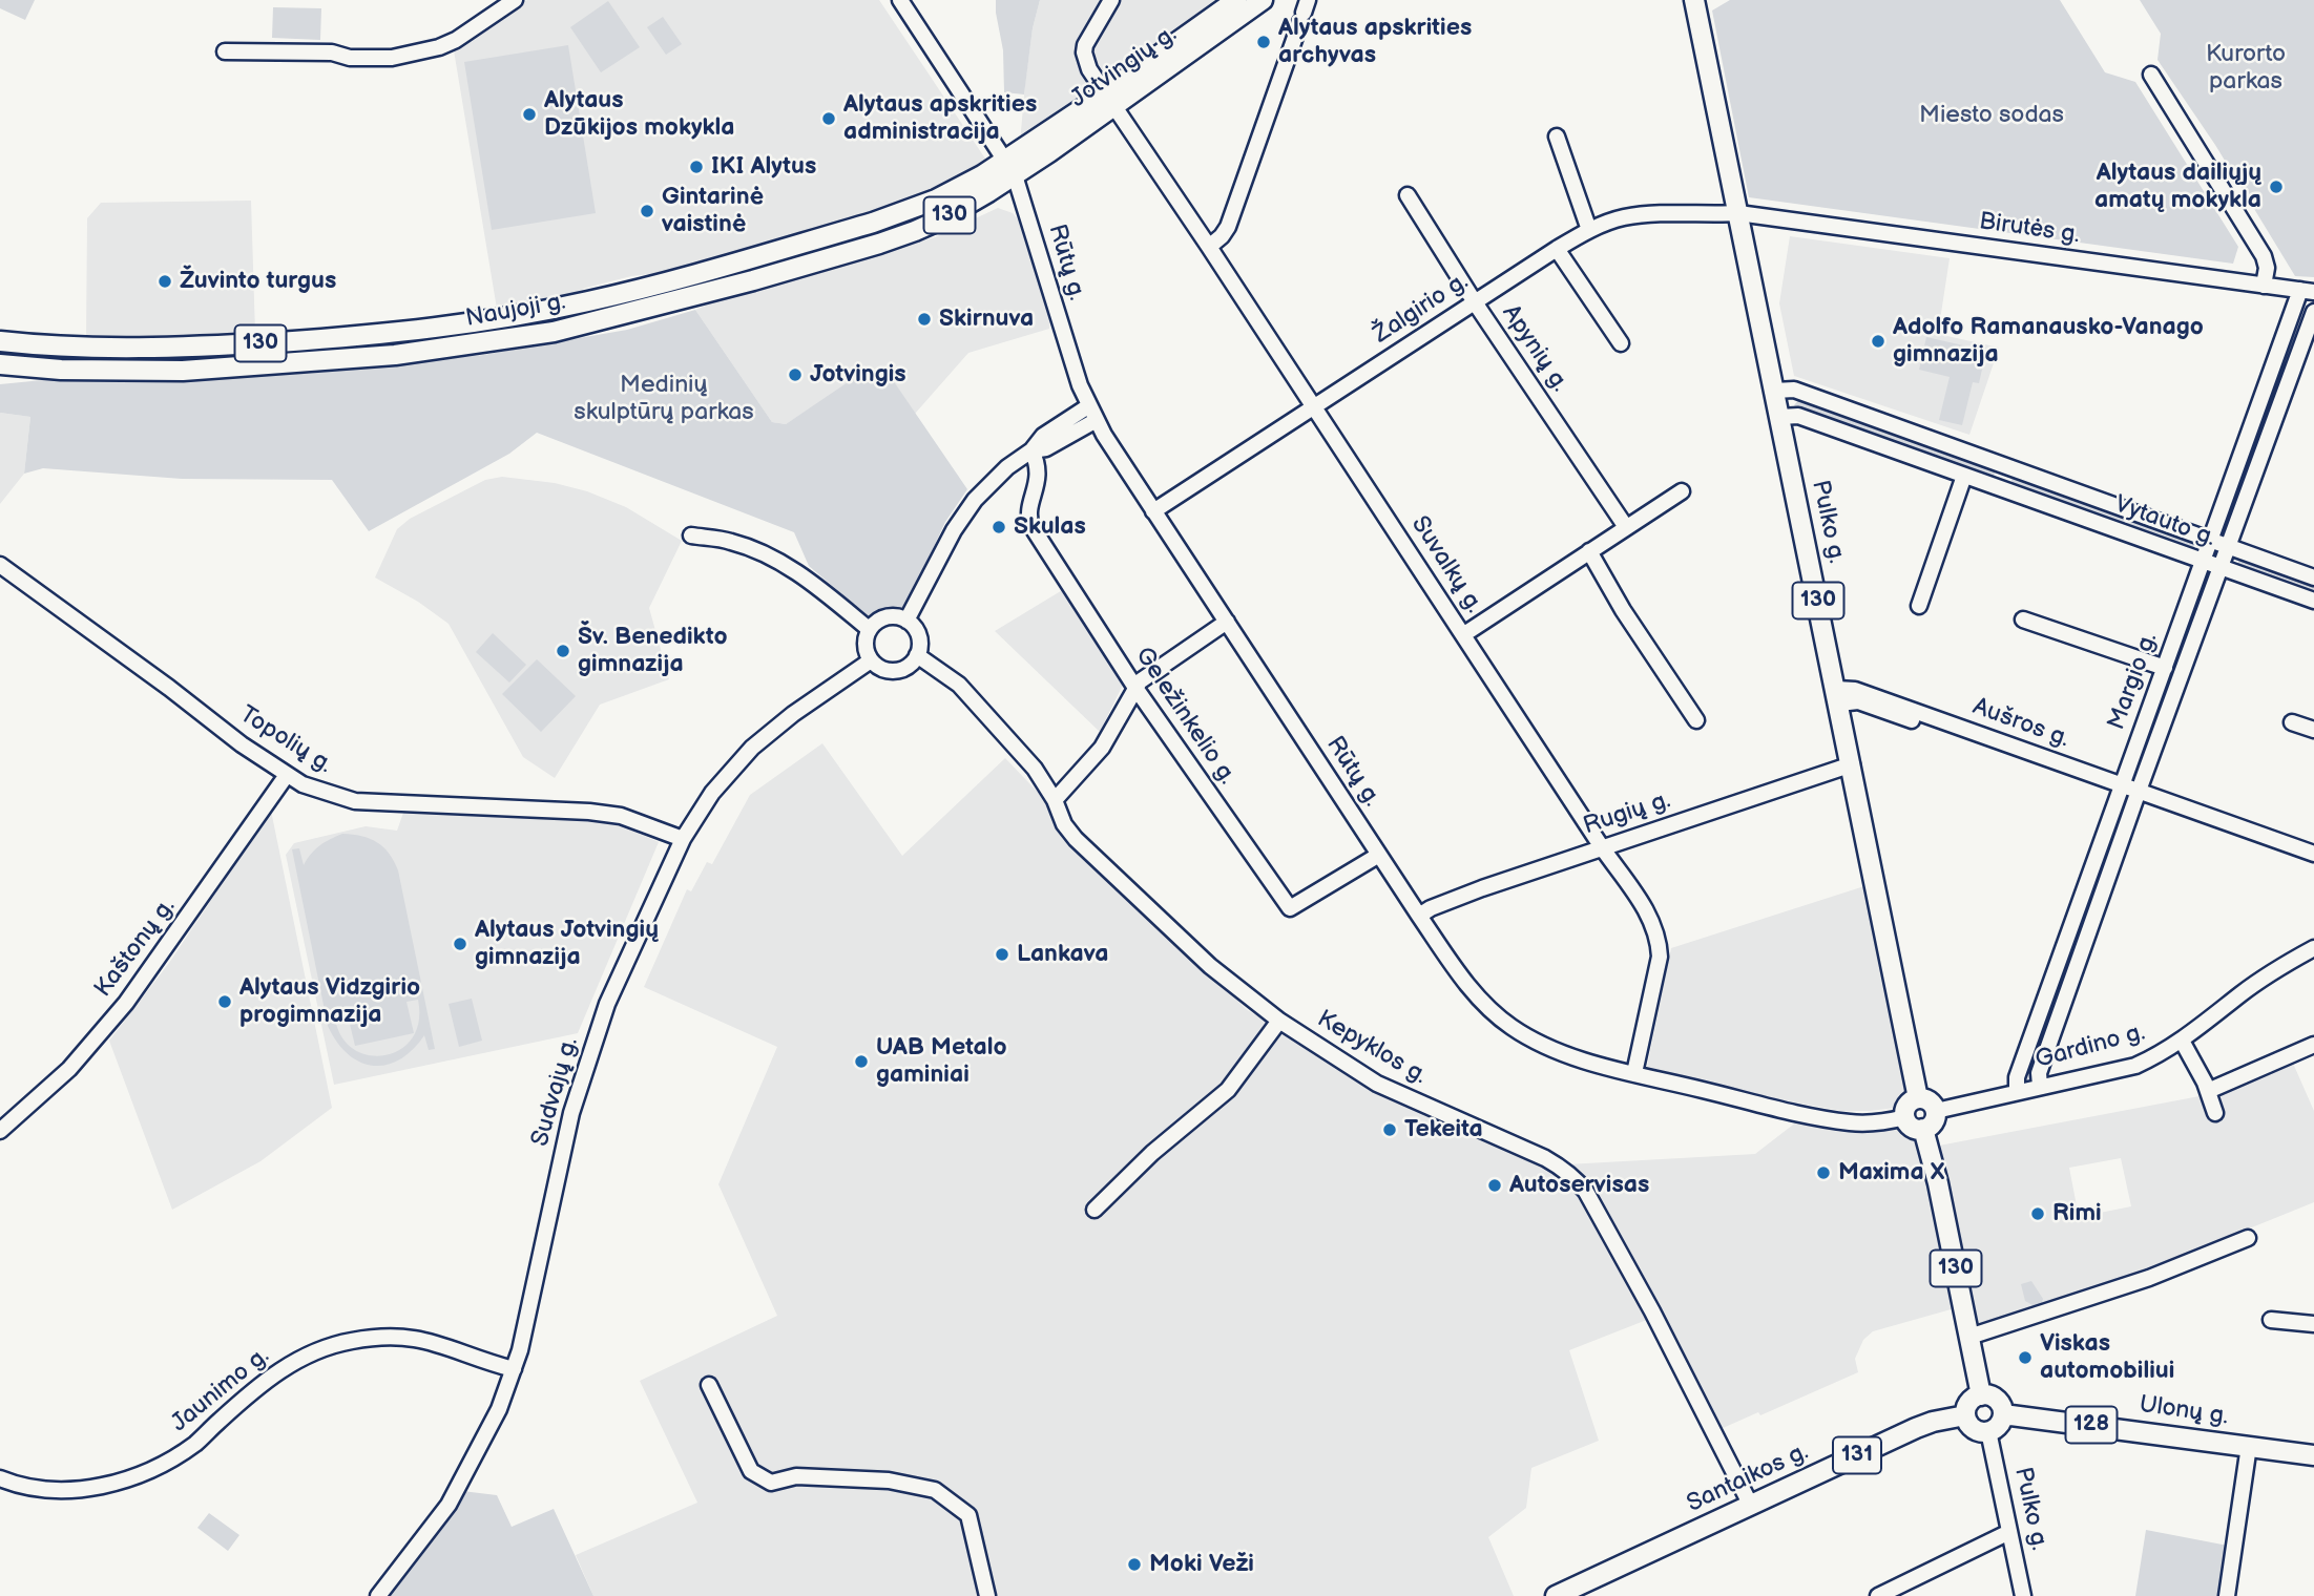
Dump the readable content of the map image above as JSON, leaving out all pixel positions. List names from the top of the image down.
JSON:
{
  "streets": {
    "main road": [
      "Jotvingių g.",
      "130",
      "Naujoji g.",
      "Pulko g.",
      "Ulonų g.",
      "128",
      "131",
      "Santaikos g."
    ],
    "street": [
      "Birutės g.",
      "Rūtų g.",
      "Žalgirio g.",
      "Apynių g.",
      "Vytauto g.",
      "Suvalkų g.",
      "Margio g.",
      "Geležinkelio g.",
      "Aušros g.",
      "Topolių g.",
      "Rugių g.",
      "Kaštonų g.",
      "Gardino g.",
      "Kepyklos g.",
      "Sudvajų g.",
      "Jaunimo g."
    ]
  },
  "crossings": [
    ["Jotvingių g.", "Rūtų g."],
    ["Jotvingių g.", "Naujoji g."],
    ["Jotvingių g.", "Suvalkų g."],
    ["130", "Rūtų g."],
    ["130", "Pulko g."],
    ["130", "Gardino g."],
    ["130", "Ulonų g."],
    ["130", "Santaikos g."],
    ["Birutės g.", "Žalgirio g."],
    ["Birutės g.", "Pulko g."],
    ["Birutės g.", "Margio g."],
    ["Rūtų g.", "Žalgirio g."],
    ["Rūtų g.", "Naujoji g."],
    ["Rūtų g.", "Pulko g."],
    ["Rūtų g.", "Suvalkų g."],
    ["Rūtų g.", "Geležinkelio g."],
    ["Rūtų g.", "Rugių g."],
    ["Rūtų g.", "Gardino g."],
    ["Žalgirio g.", "Apynių g."],
    ["Žalgirio g.", "Pulko g."],
    ["Žalgirio g.", "Suvalkų g."],
    ["Pulko g.", "Vytauto g."],
    ["Pulko g.", "Aušros g."],
    ["Pulko g.", "Rugių g."],
    ["Pulko g.", "Gardino g."],
    ["Pulko g.", "Ulonų g."],
    ["Pulko g.", "Santaikos g."],
    ["Vytauto g.", "Margio g."],
    ["Suvalkų g.", "Rugių g."],
    ["Margio g.", "Aušros g."],
    ["Margio g.", "Gardino g."],
    ["Topolių g.", "Kaštonų g."],
    ["Topolių g.", "Sudvajų g."],
    ["Kepyklos g.", "Sudvajų g."],
    ["Kepyklos g.", "Santaikos g."],
    ["Sudvajų g.", "Jaunimo g."],
    ["Ulonų g.", "Santaikos g."]
  ],
  "parks": ["Kurorto parkas", "Miesto sodas", "Medinių skulptūrų parkas"],
  "places": [
    "Alytaus apskrities archyvas",
    "Alytaus Dzūkijos mokykla",
    "Alytaus apskrities administracija",
    "IKI Alytus",
    "Alytaus dailiųjų amatų mokykla",
    "Gintarinė vaistinė",
    "Žuvinto turgus",
    "Skirnuva",
    "Adolfo Ramanausko-Vanago gimnazija",
    "Jotvingis",
    "Skulas",
    "Šv. Benedikto gimnazija",
    "Alytaus Jotvingių gimnazija",
    "Lankava",
    "Alytaus Vidzgirio progimnazija",
    "UAB Metalo gaminiai",
    "Tekeita",
    "Maxima X",
    "Autoservisas",
    "Rimi",
    "Viskas automobiliui",
    "Moki Veži"
  ]
}
